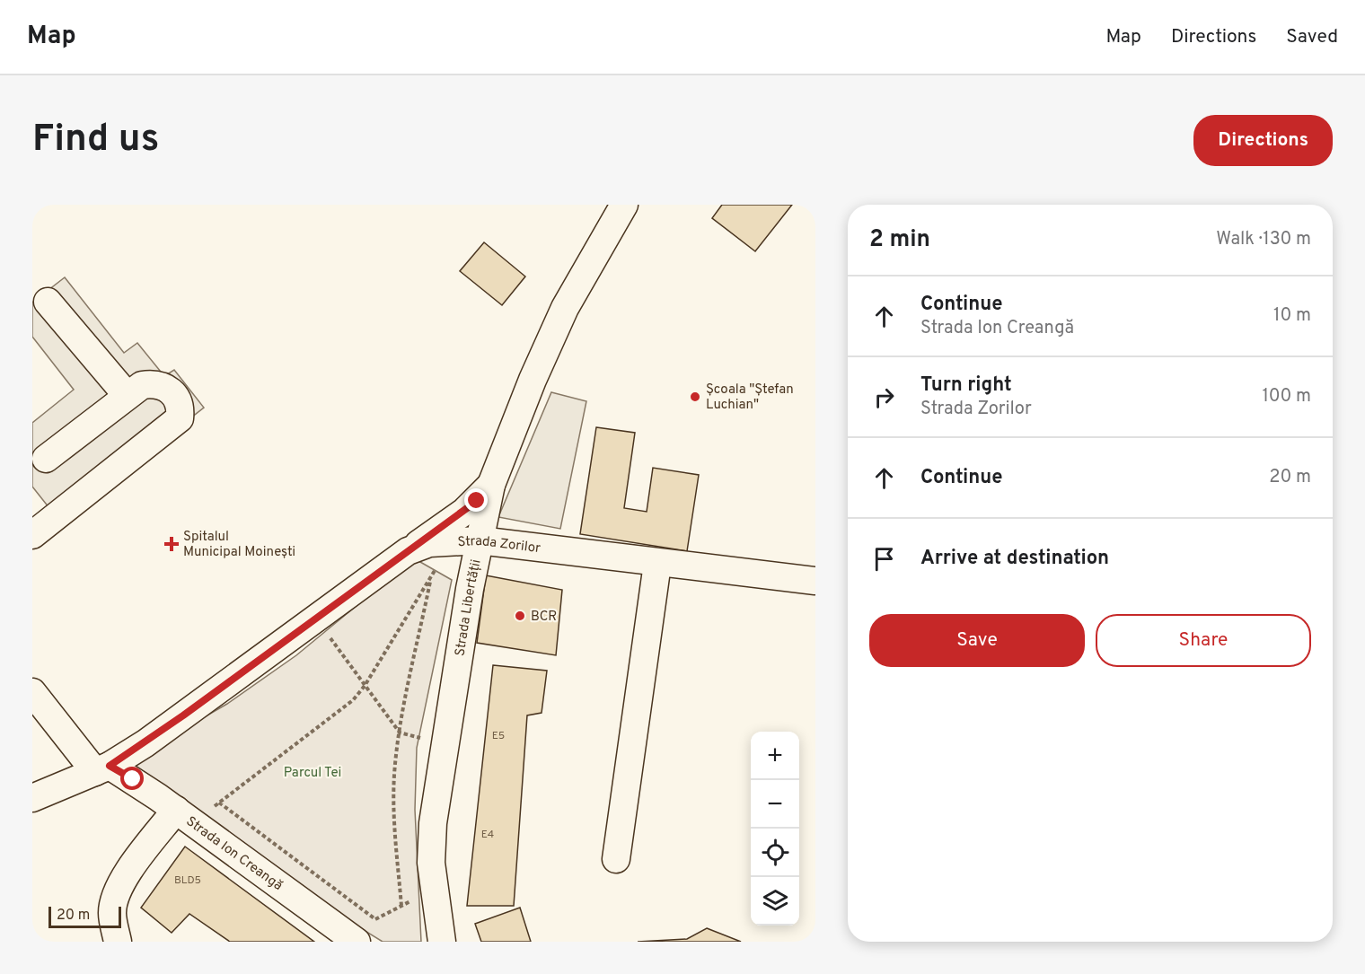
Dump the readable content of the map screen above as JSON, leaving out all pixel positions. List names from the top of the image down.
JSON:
{
  "streets": {
    "street": ["Strada Zorilor", "Strada Libertății", "Strada Ion Creangă"]
  },
  "crossings": [
    ["Strada Zorilor", "Strada Libertății"],
    ["Strada Zorilor", "Strada Ion Creangă"]
  ],
  "parks": ["Parcul Tei"],
  "places": {
    "other": ["Școala \"Ștefan Luchian\"", "BCR"],
    "health": ["Spitalul Municipal Moinești"]
  },
  "house_numbers": ["E5", "E4", "BLD5"],
  "scale_bar": "20 m",
  "page": {
    "header": "Map",
    "nav": ["Map", "Directions", "Saved"],
    "buttons": [
      "Directions",
      ["Save", "Share"]
    ],
    "title": "Find us",
    "heading": ["2 min", "Walk · 130 m"],
    "list": [
      ["Continue", "Strada Ion Creangă", "10 m"],
      ["Turn right", "Strada Zorilor", "100 m"],
      ["Continue", "20 m"],
      "Arrive at destination"
    ],
    "map_buttons": ["+", "−"],
    "scale": "20 m"
  }
}
